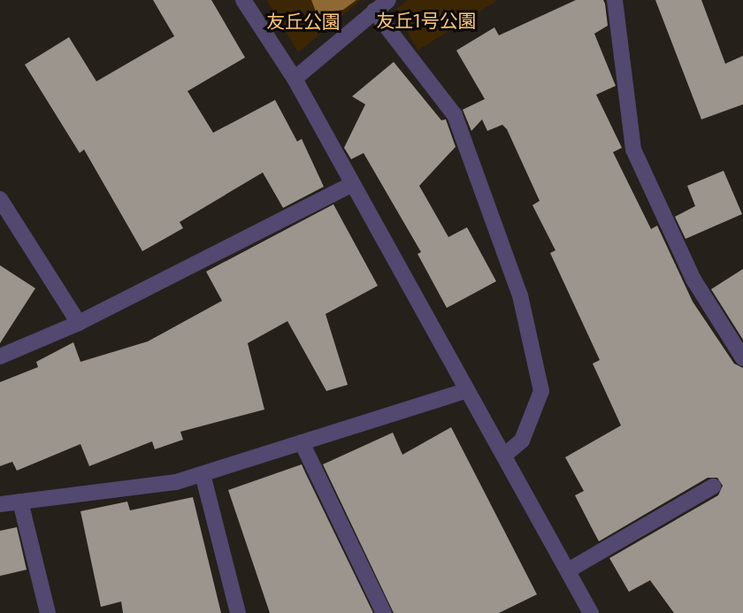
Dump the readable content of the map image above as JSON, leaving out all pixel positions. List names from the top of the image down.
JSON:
{
  "parks": ["友丘1号公園", "友丘公園"]
}
